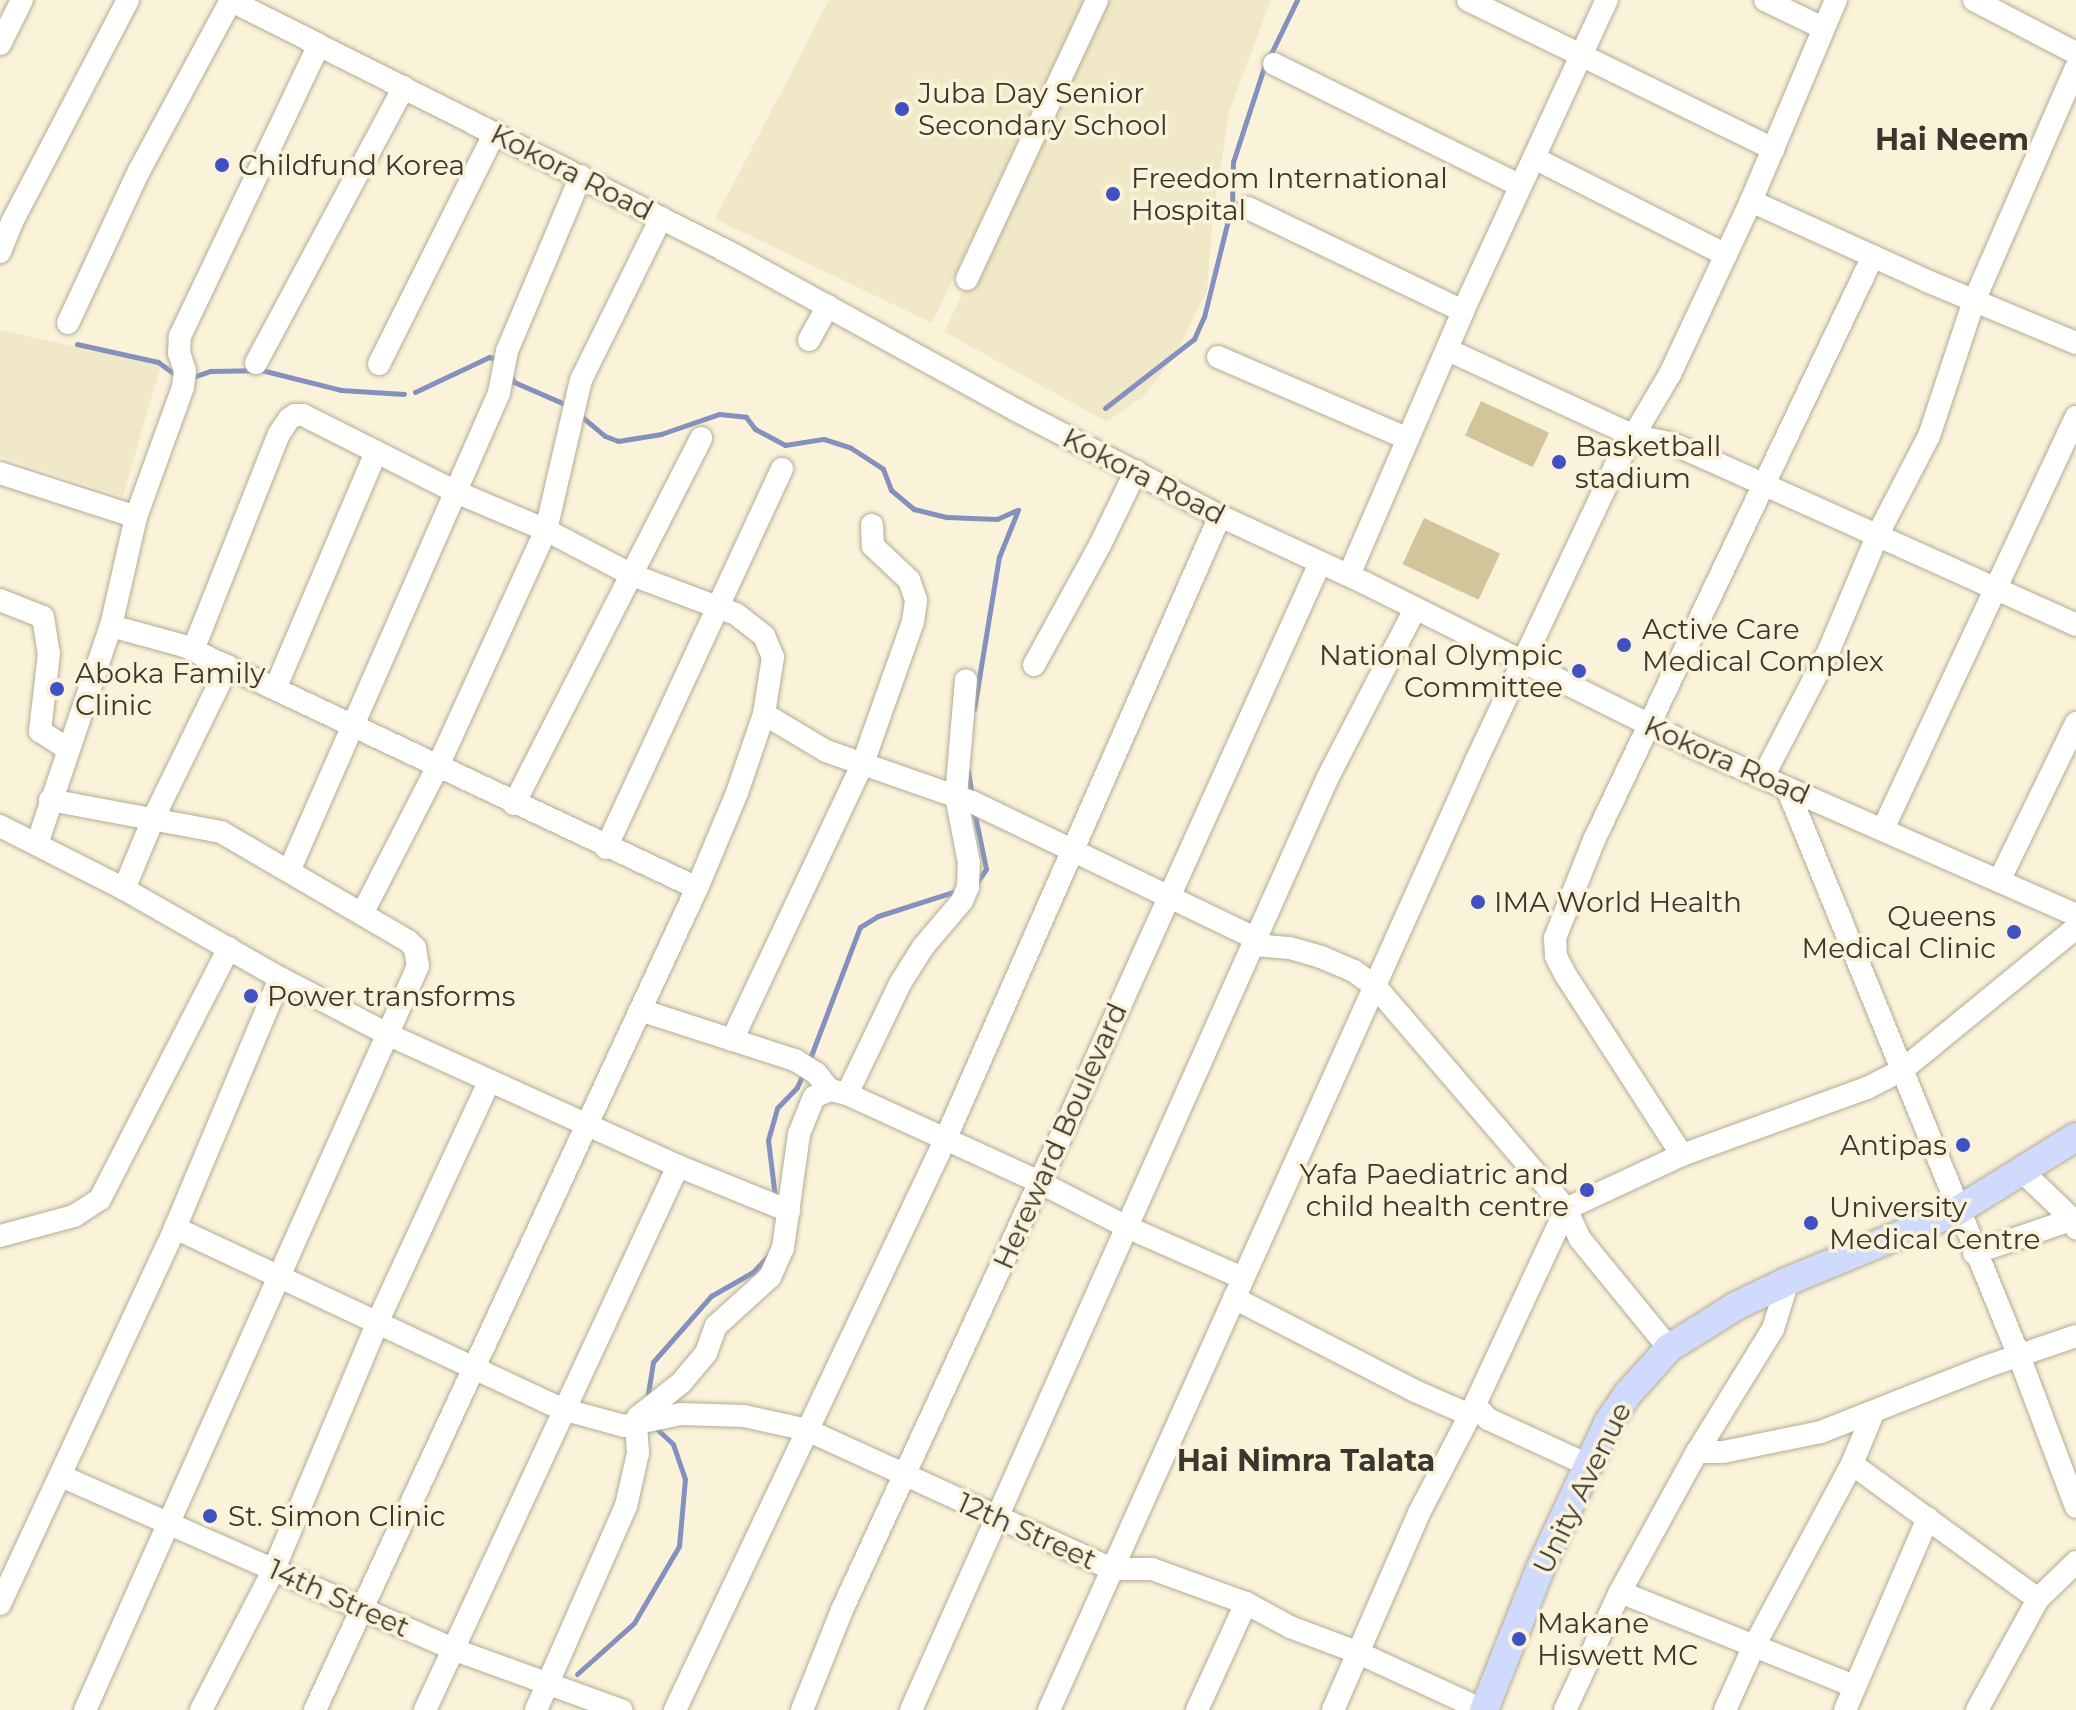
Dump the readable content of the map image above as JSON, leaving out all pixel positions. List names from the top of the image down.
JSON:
{
  "streets": {
    "main road": ["Unity Avenue"],
    "street": [
      "Kokora Road",
      "Hereward Boulevard",
      "12th Street",
      "14th Street"
    ]
  },
  "crossings": [
    ["Kokora Road", "Hereward Boulevard"],
    ["Hereward Boulevard", "12th Street"],
    ["Unity Avenue", "12th Street"]
  ],
  "districts": ["Hai Neem", "Hai Nimra Talata"],
  "places": [
    "Juba Day Senior Secondary School",
    "Childfund Korea",
    "Freedom International Hospital",
    "Basketball stadium",
    "Active Care Medical Complex",
    "National Olympic Committee",
    "Aboka Family Clinic",
    "IMA World Health",
    "Queens Medical Clinic",
    "Power transforms",
    "Antipas",
    "Yafa Paediatric and child health centre",
    "University Medical Centre",
    "St. Simon Clinic",
    "Makane Hiswett MC"
  ]
}
